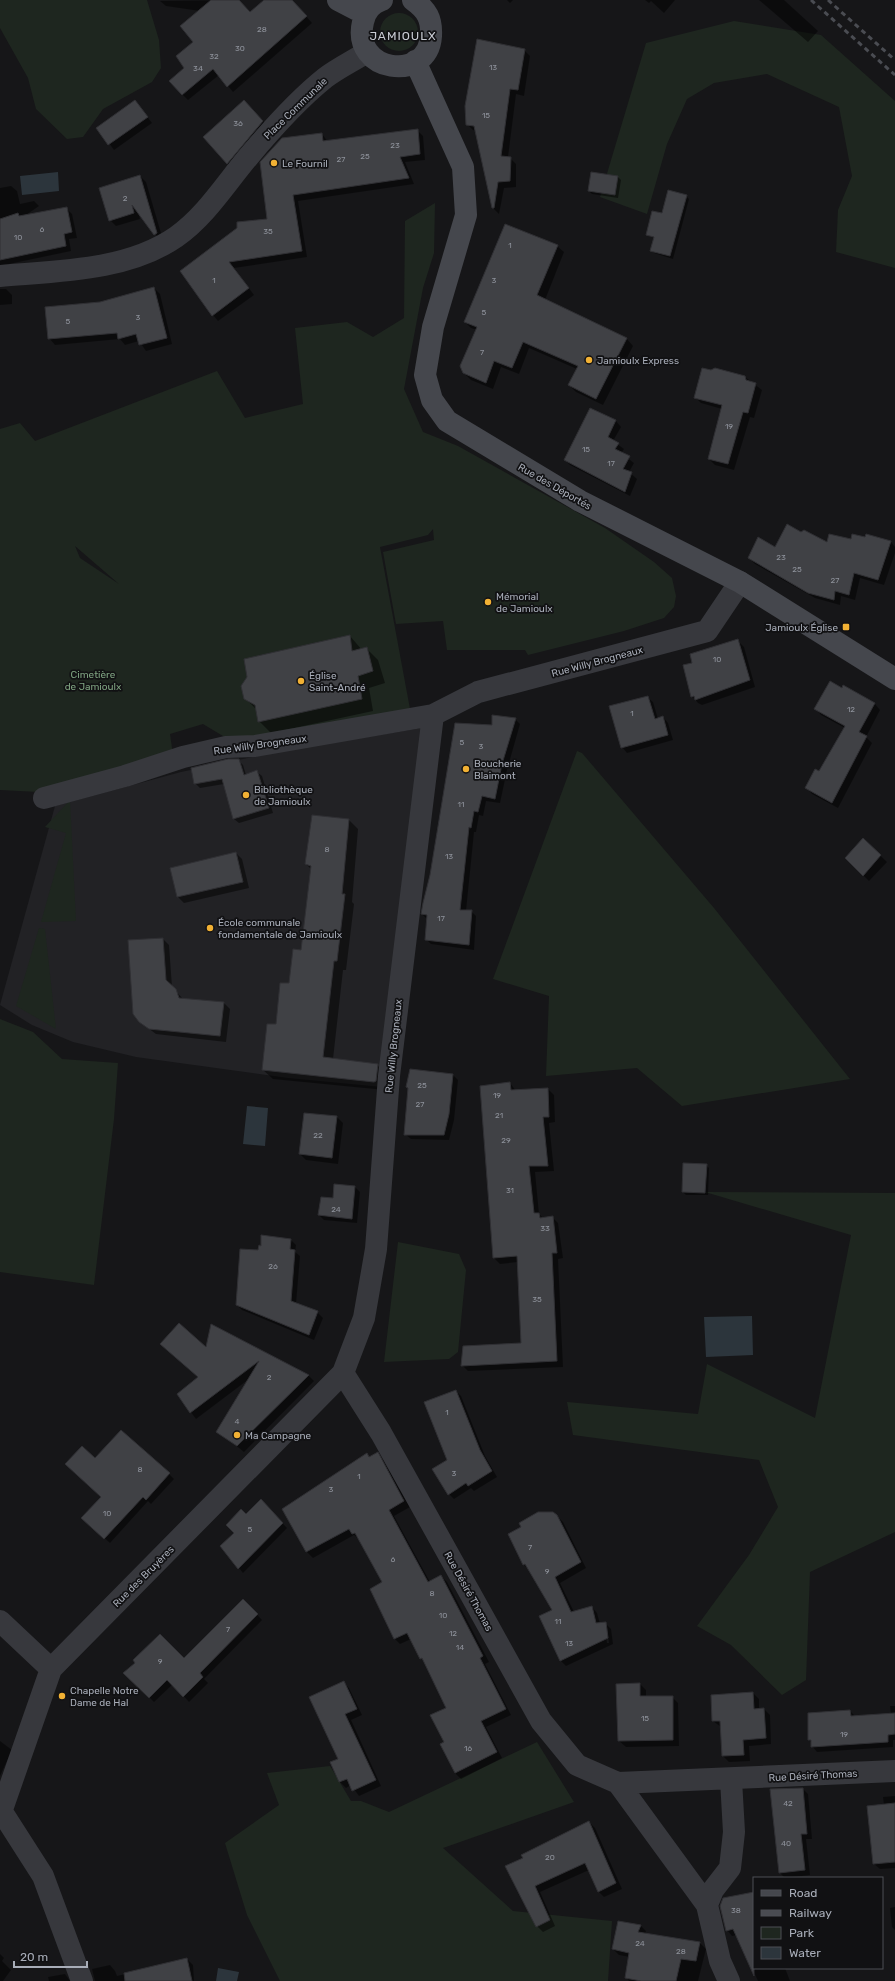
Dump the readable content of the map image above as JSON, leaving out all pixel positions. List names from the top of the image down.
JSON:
{
  "streets": {
    "street": [
      "Place Communale",
      "Rue des Déportés",
      "Rue Willy Brogneaux",
      "Rue des Bruyères",
      "Rue Désiré Thomas"
    ]
  },
  "crossings": [
    ["Rue des Déportés", "Rue Willy Brogneaux"],
    ["Rue Willy Brogneaux", "Rue des Bruyères"],
    ["Rue Willy Brogneaux", "Rue Désiré Thomas"],
    ["Rue des Bruyères", "Rue Désiré Thomas"]
  ],
  "districts": ["JAMIOULX"],
  "parks": ["Cimetière de Jamioulx"],
  "places": {
    "other": [
      "Le Fournil",
      "Jamioulx Express",
      "Mémorial de Jamioulx",
      "Église Saint-André",
      "Boucherie Blaimont",
      "Bibliothèque de Jamioulx",
      "École communale fondamentale de Jamioulx",
      "Ma Campagne",
      "Chapelle Notre Dame de Hal"
    ],
    "transit": ["Jamioulx Église"]
  },
  "house_numbers": [
    "28",
    "30",
    "32",
    "13",
    "34",
    "15",
    "36",
    "23",
    "25",
    "27",
    "2",
    "6",
    "35",
    "10",
    "1",
    "1",
    "3",
    "5",
    "3",
    "5",
    "7",
    "19",
    "15",
    "17",
    "23",
    "25",
    "27",
    "10",
    "12",
    "1",
    "5",
    "3",
    "11",
    "8",
    "13",
    "17",
    "25",
    "19",
    "27",
    "21",
    "22",
    "29",
    "31",
    "24",
    "33",
    "26",
    "35",
    "2",
    "1",
    "4",
    "8",
    "3",
    "1",
    "3",
    "10",
    "5",
    "7",
    "6",
    "9",
    "8",
    "10",
    "11",
    "7",
    "12",
    "13",
    "14",
    "9",
    "15",
    "19",
    "16",
    "42",
    "40",
    "20",
    "38",
    "24",
    "28"
  ],
  "legend": [
    "Road",
    "Railway",
    "Park",
    "Water"
  ],
  "scale_bar": "20 m"
}
